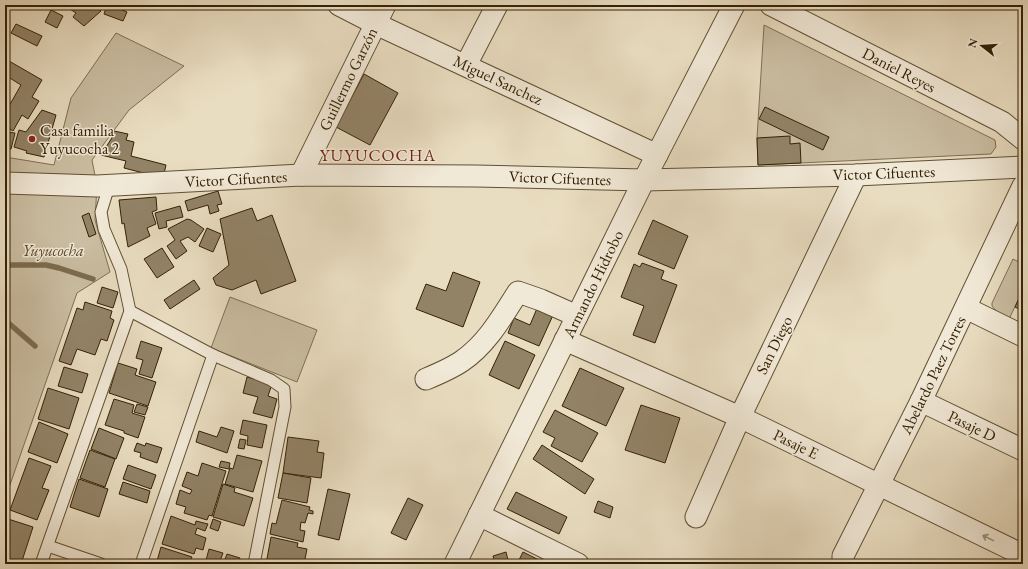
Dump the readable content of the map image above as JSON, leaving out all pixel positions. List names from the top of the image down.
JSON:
{
  "streets": {
    "street": [
      "Daniel Reyes",
      "Guillermo Garzón",
      "Miguel Sanchez",
      "Victor Cifuentes",
      "Armando Hidrobo",
      "San Diego",
      "Abelardo Paez Torres",
      "Pasaje D",
      "Pasaje E"
    ]
  },
  "crossings": [
    ["Guillermo Garzón", "Miguel Sanchez"],
    ["Guillermo Garzón", "Victor Cifuentes"],
    ["Miguel Sanchez", "Armando Hidrobo"],
    ["Victor Cifuentes", "Armando Hidrobo"],
    ["Victor Cifuentes", "San Diego"],
    ["Armando Hidrobo", "Pasaje E"],
    ["San Diego", "Pasaje E"],
    ["Abelardo Paez Torres", "Pasaje D"],
    ["Abelardo Paez Torres", "Pasaje E"]
  ],
  "districts": ["YUYUCOCHA"],
  "parks": ["Yuyucocha"],
  "places": ["Casa familia Yuyucocha 2"],
  "north": "left"
}
